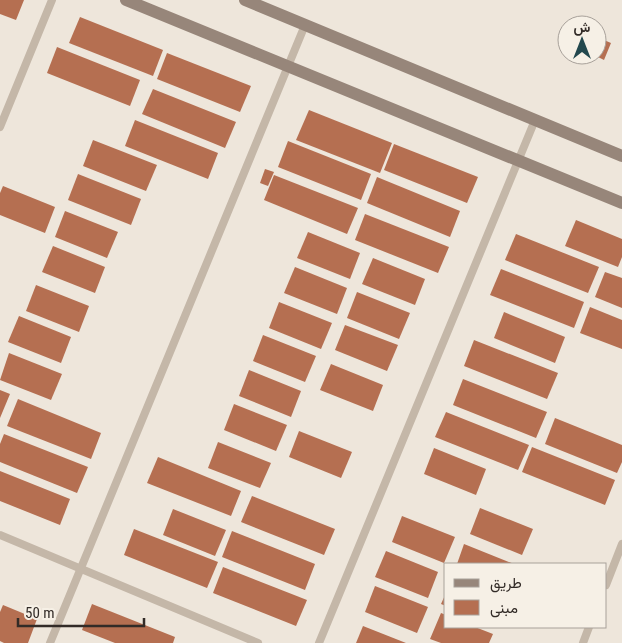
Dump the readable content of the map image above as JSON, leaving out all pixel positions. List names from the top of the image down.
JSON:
{
  "legend": ["طريق", "مبنى"],
  "scale_bar": "50 m",
  "north": "top"
}
